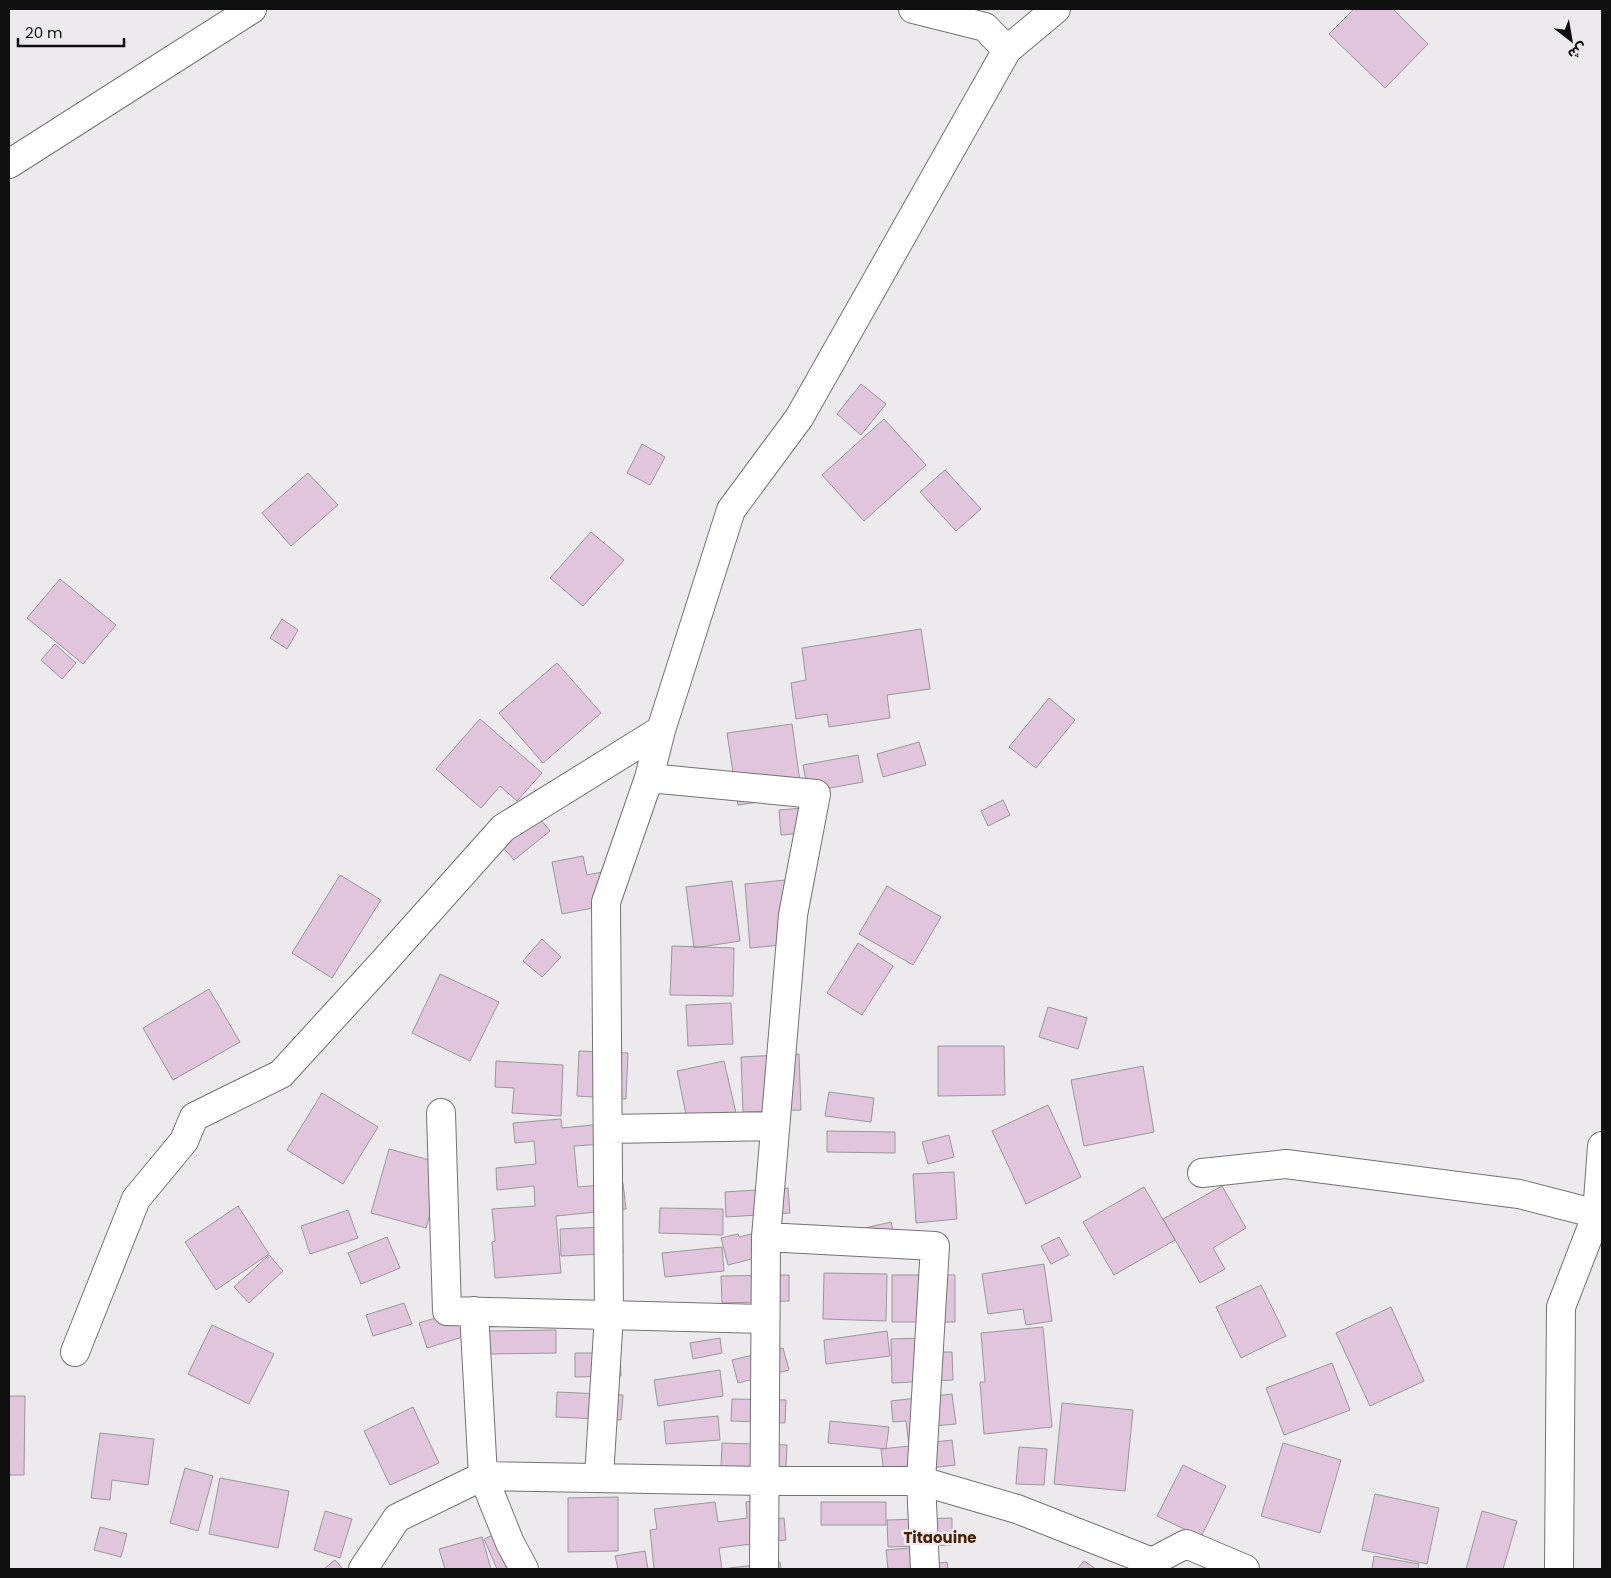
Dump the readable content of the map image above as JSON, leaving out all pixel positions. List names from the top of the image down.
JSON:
{
  "districts": ["Titaouine"],
  "scale_bar": "20 m",
  "north": "bottom right"
}
